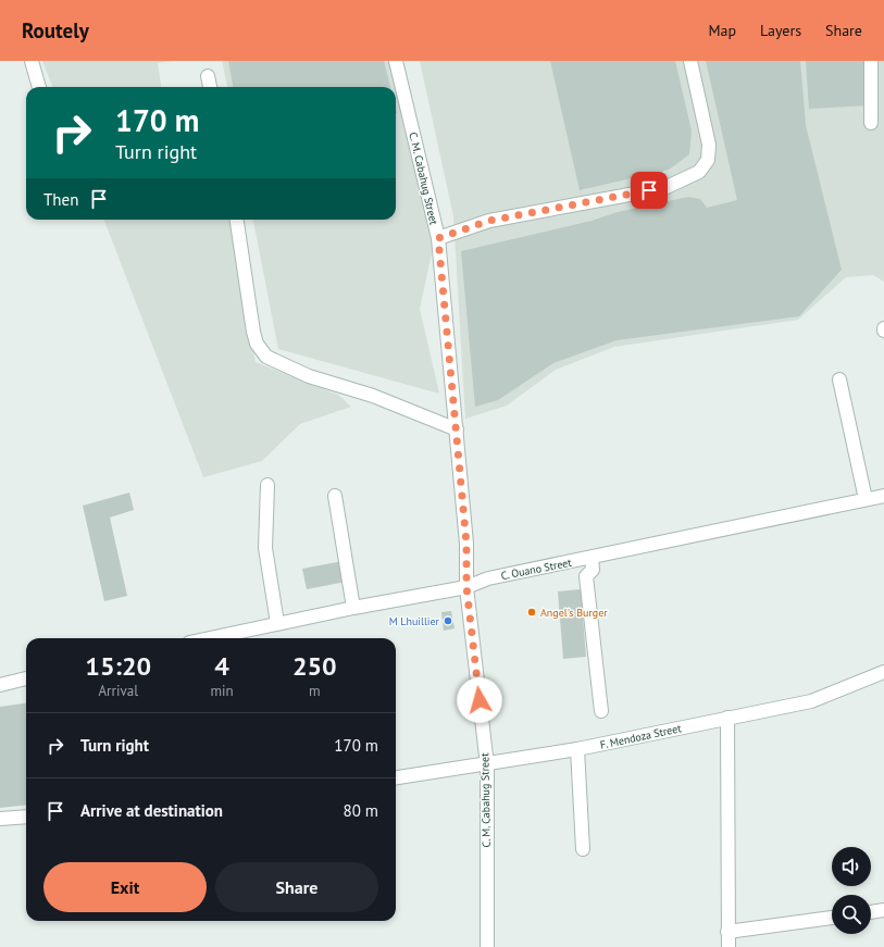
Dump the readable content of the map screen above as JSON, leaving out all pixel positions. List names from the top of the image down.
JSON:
{
  "streets": {
    "street": ["C. M. Cabahug Street", "C. Ouano Street", "F. Mendoza Street"]
  },
  "crossings": [
    ["C. M. Cabahug Street", "C. Ouano Street"],
    ["C. M. Cabahug Street", "F. Mendoza Street"]
  ],
  "places": ["Angel's Burger", "M Lhuillier"],
  "page": {
    "header": "Routely",
    "nav": ["Map", "Layers", "Share"],
    "turn": ["170 m", "Turn right"],
    "then": "Then",
    "eta": [
      "15:20",
      "Arrival",
      "4",
      "min",
      "250",
      "m"
    ],
    "list": [
      {
        "name": "Turn right",
        "value": "170 m"
      },
      {
        "name": "Arrive at destination",
        "value": "80 m"
      }
    ],
    "buttons": ["Exit", "Share"]
  }
}
